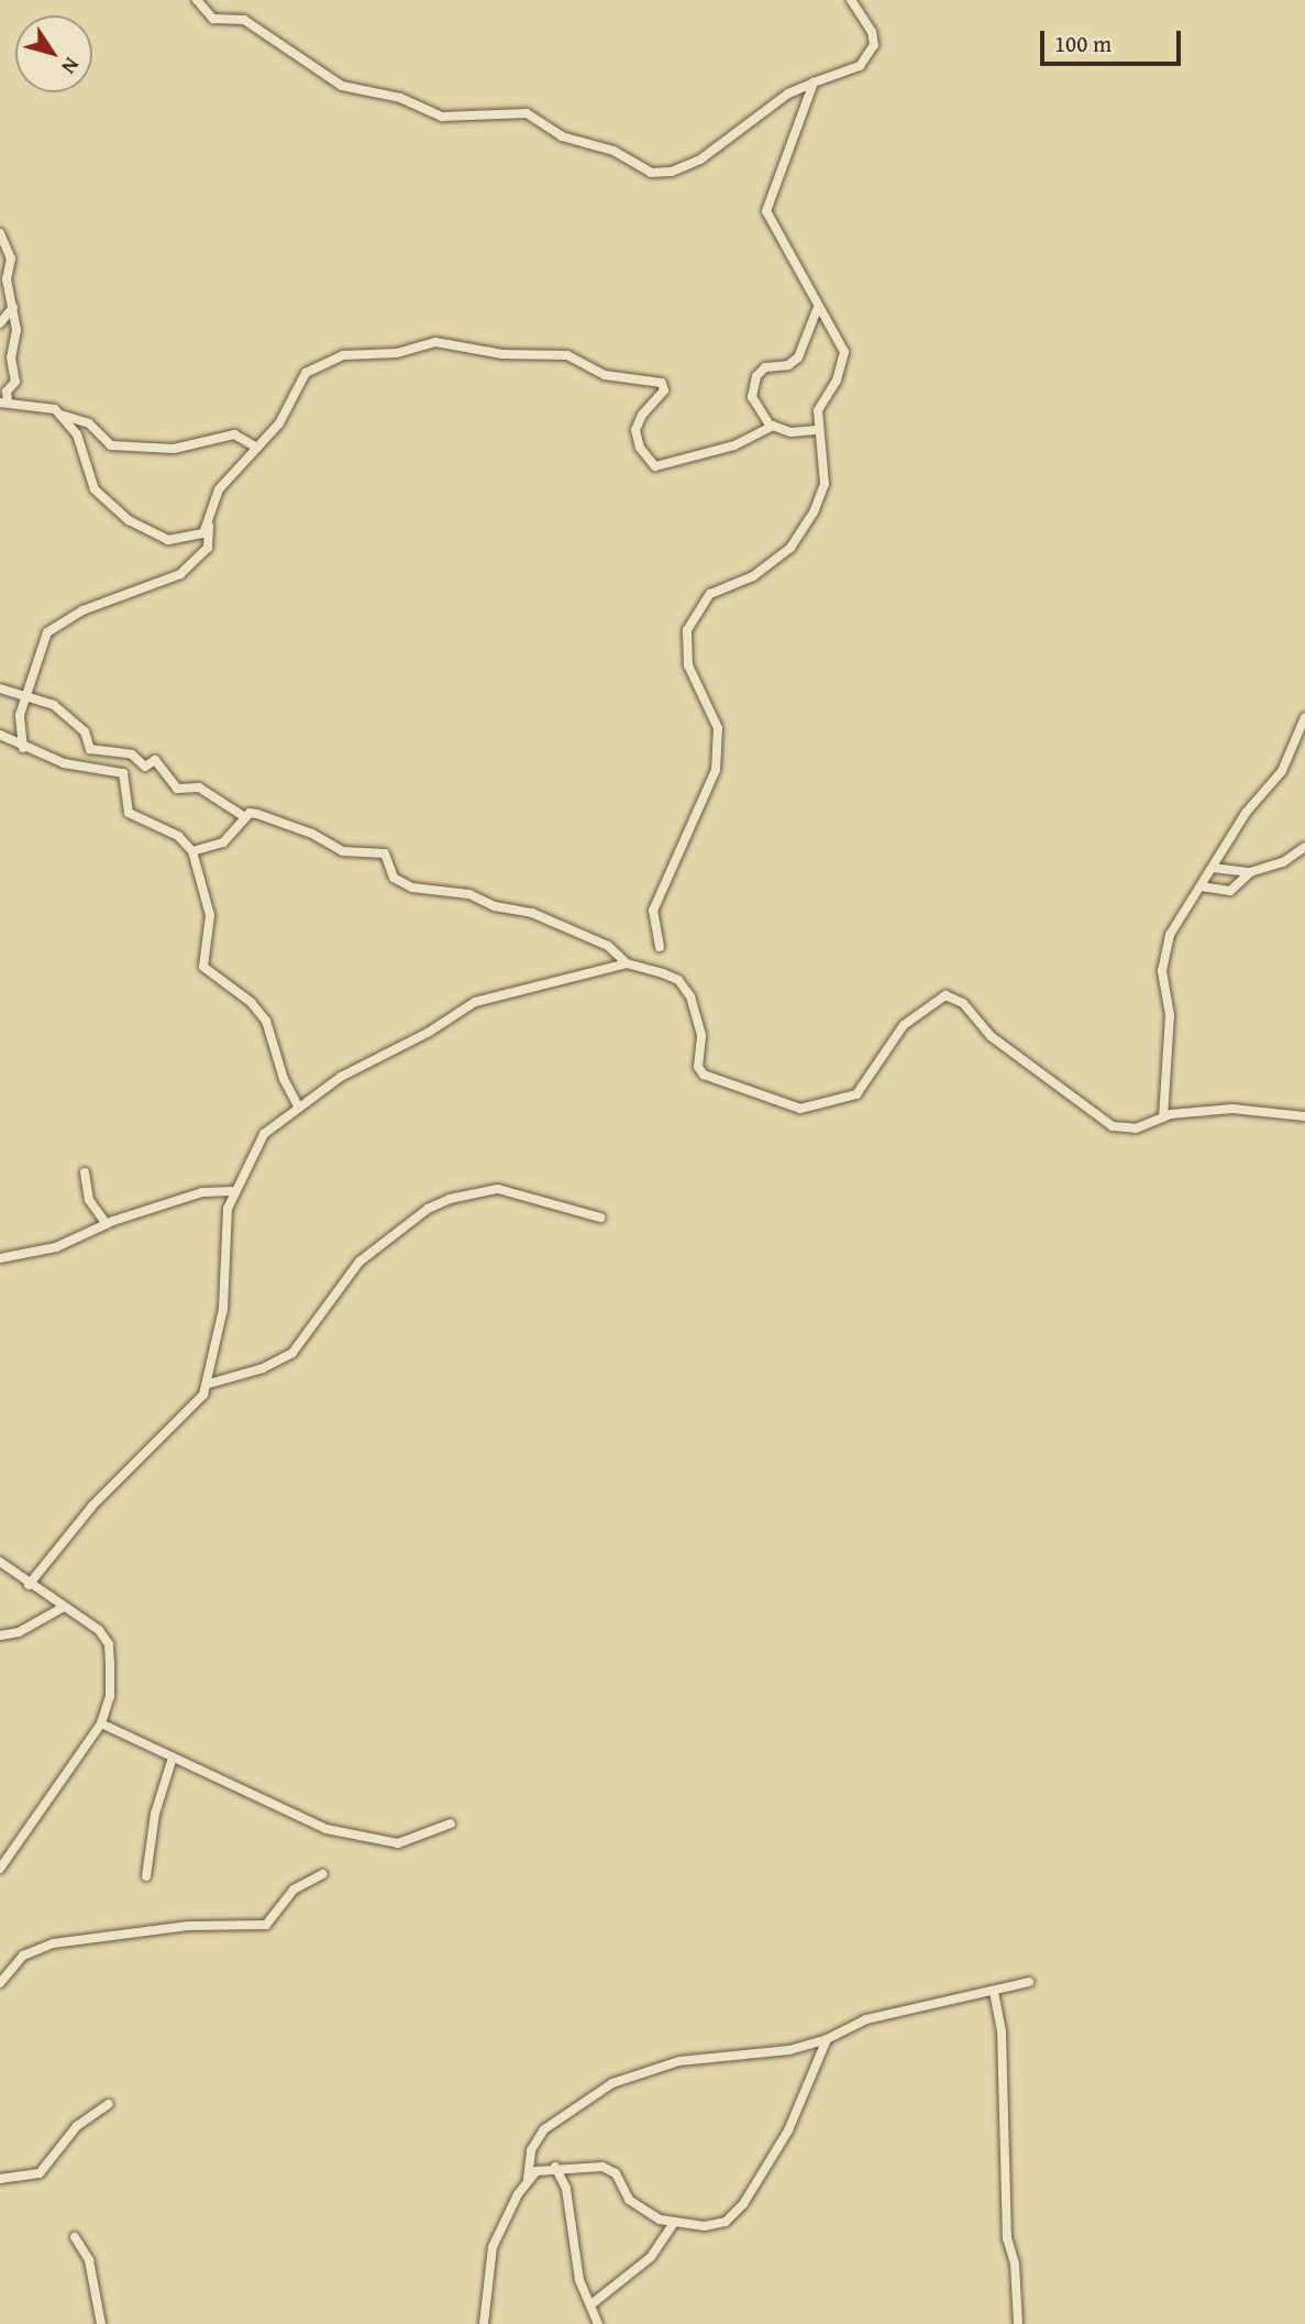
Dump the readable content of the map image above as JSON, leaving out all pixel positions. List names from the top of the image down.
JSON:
{
  "scale_bar": "100 m",
  "north": "bottom right"
}
